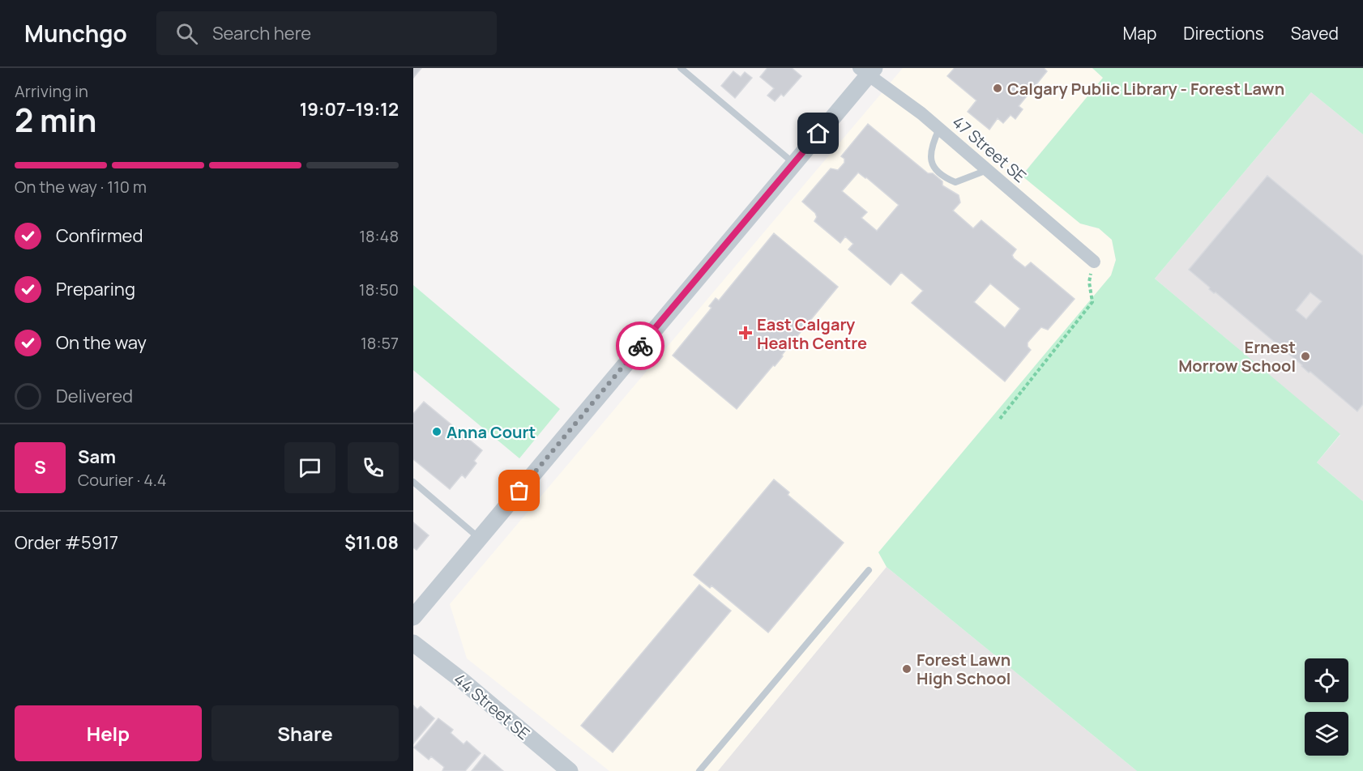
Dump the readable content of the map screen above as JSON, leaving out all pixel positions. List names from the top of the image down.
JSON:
{
  "streets": {
    "street": ["47 Street SE", "44 Street SE"]
  },
  "places": {
    "other": [
      "Calgary Public Library - Forest Lawn",
      "Ernest Morrow School",
      "Anna Court",
      "Forest Lawn High School"
    ],
    "health": ["East Calgary Health Centre"]
  },
  "page": {
    "header": "Munchgo",
    "search": "Search here",
    "nav": ["Map", "Directions", "Saved"],
    "heading": ["2 min", "Arriving in", "19:07–19:12"],
    "panel": [
      "Sam",
      "Courier · 4.4",
      "Order #5917",
      "$11.08"
    ],
    "bar": "On the way · 110 m",
    "list": [
      ["Confirmed", "18:48"],
      ["Preparing", "18:50"],
      ["On the way", "18:57"],
      "Delivered"
    ],
    "round": "S",
    "buttons": ["Help", "Share"]
  }
}
